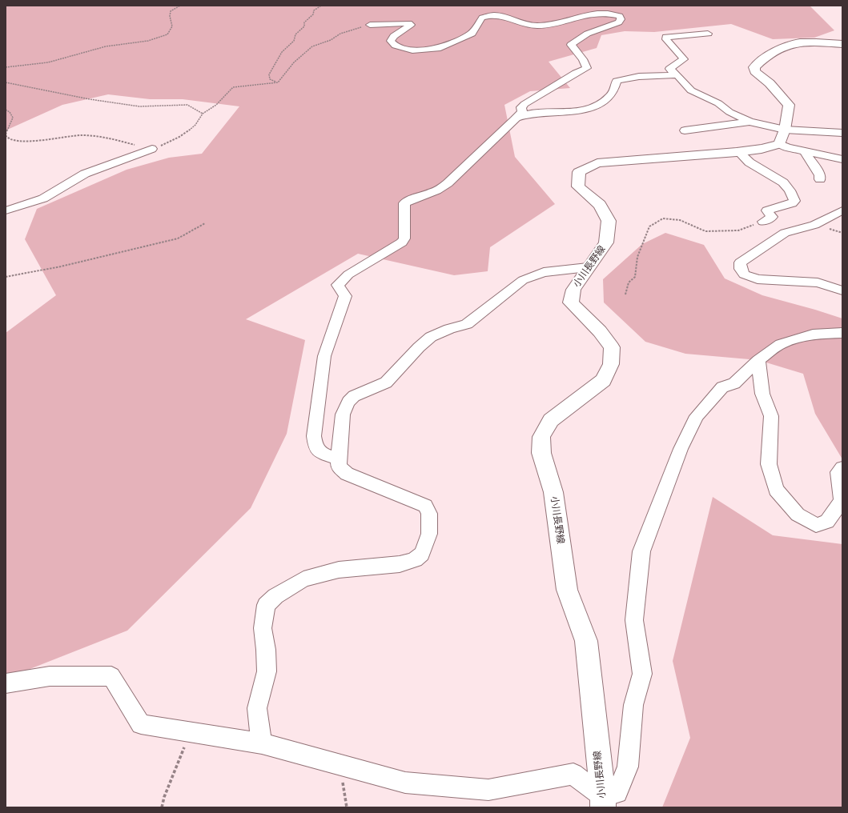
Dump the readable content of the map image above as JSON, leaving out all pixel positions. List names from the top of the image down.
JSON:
{
  "streets": {
    "main road": ["小川長野線"]
  }
}
